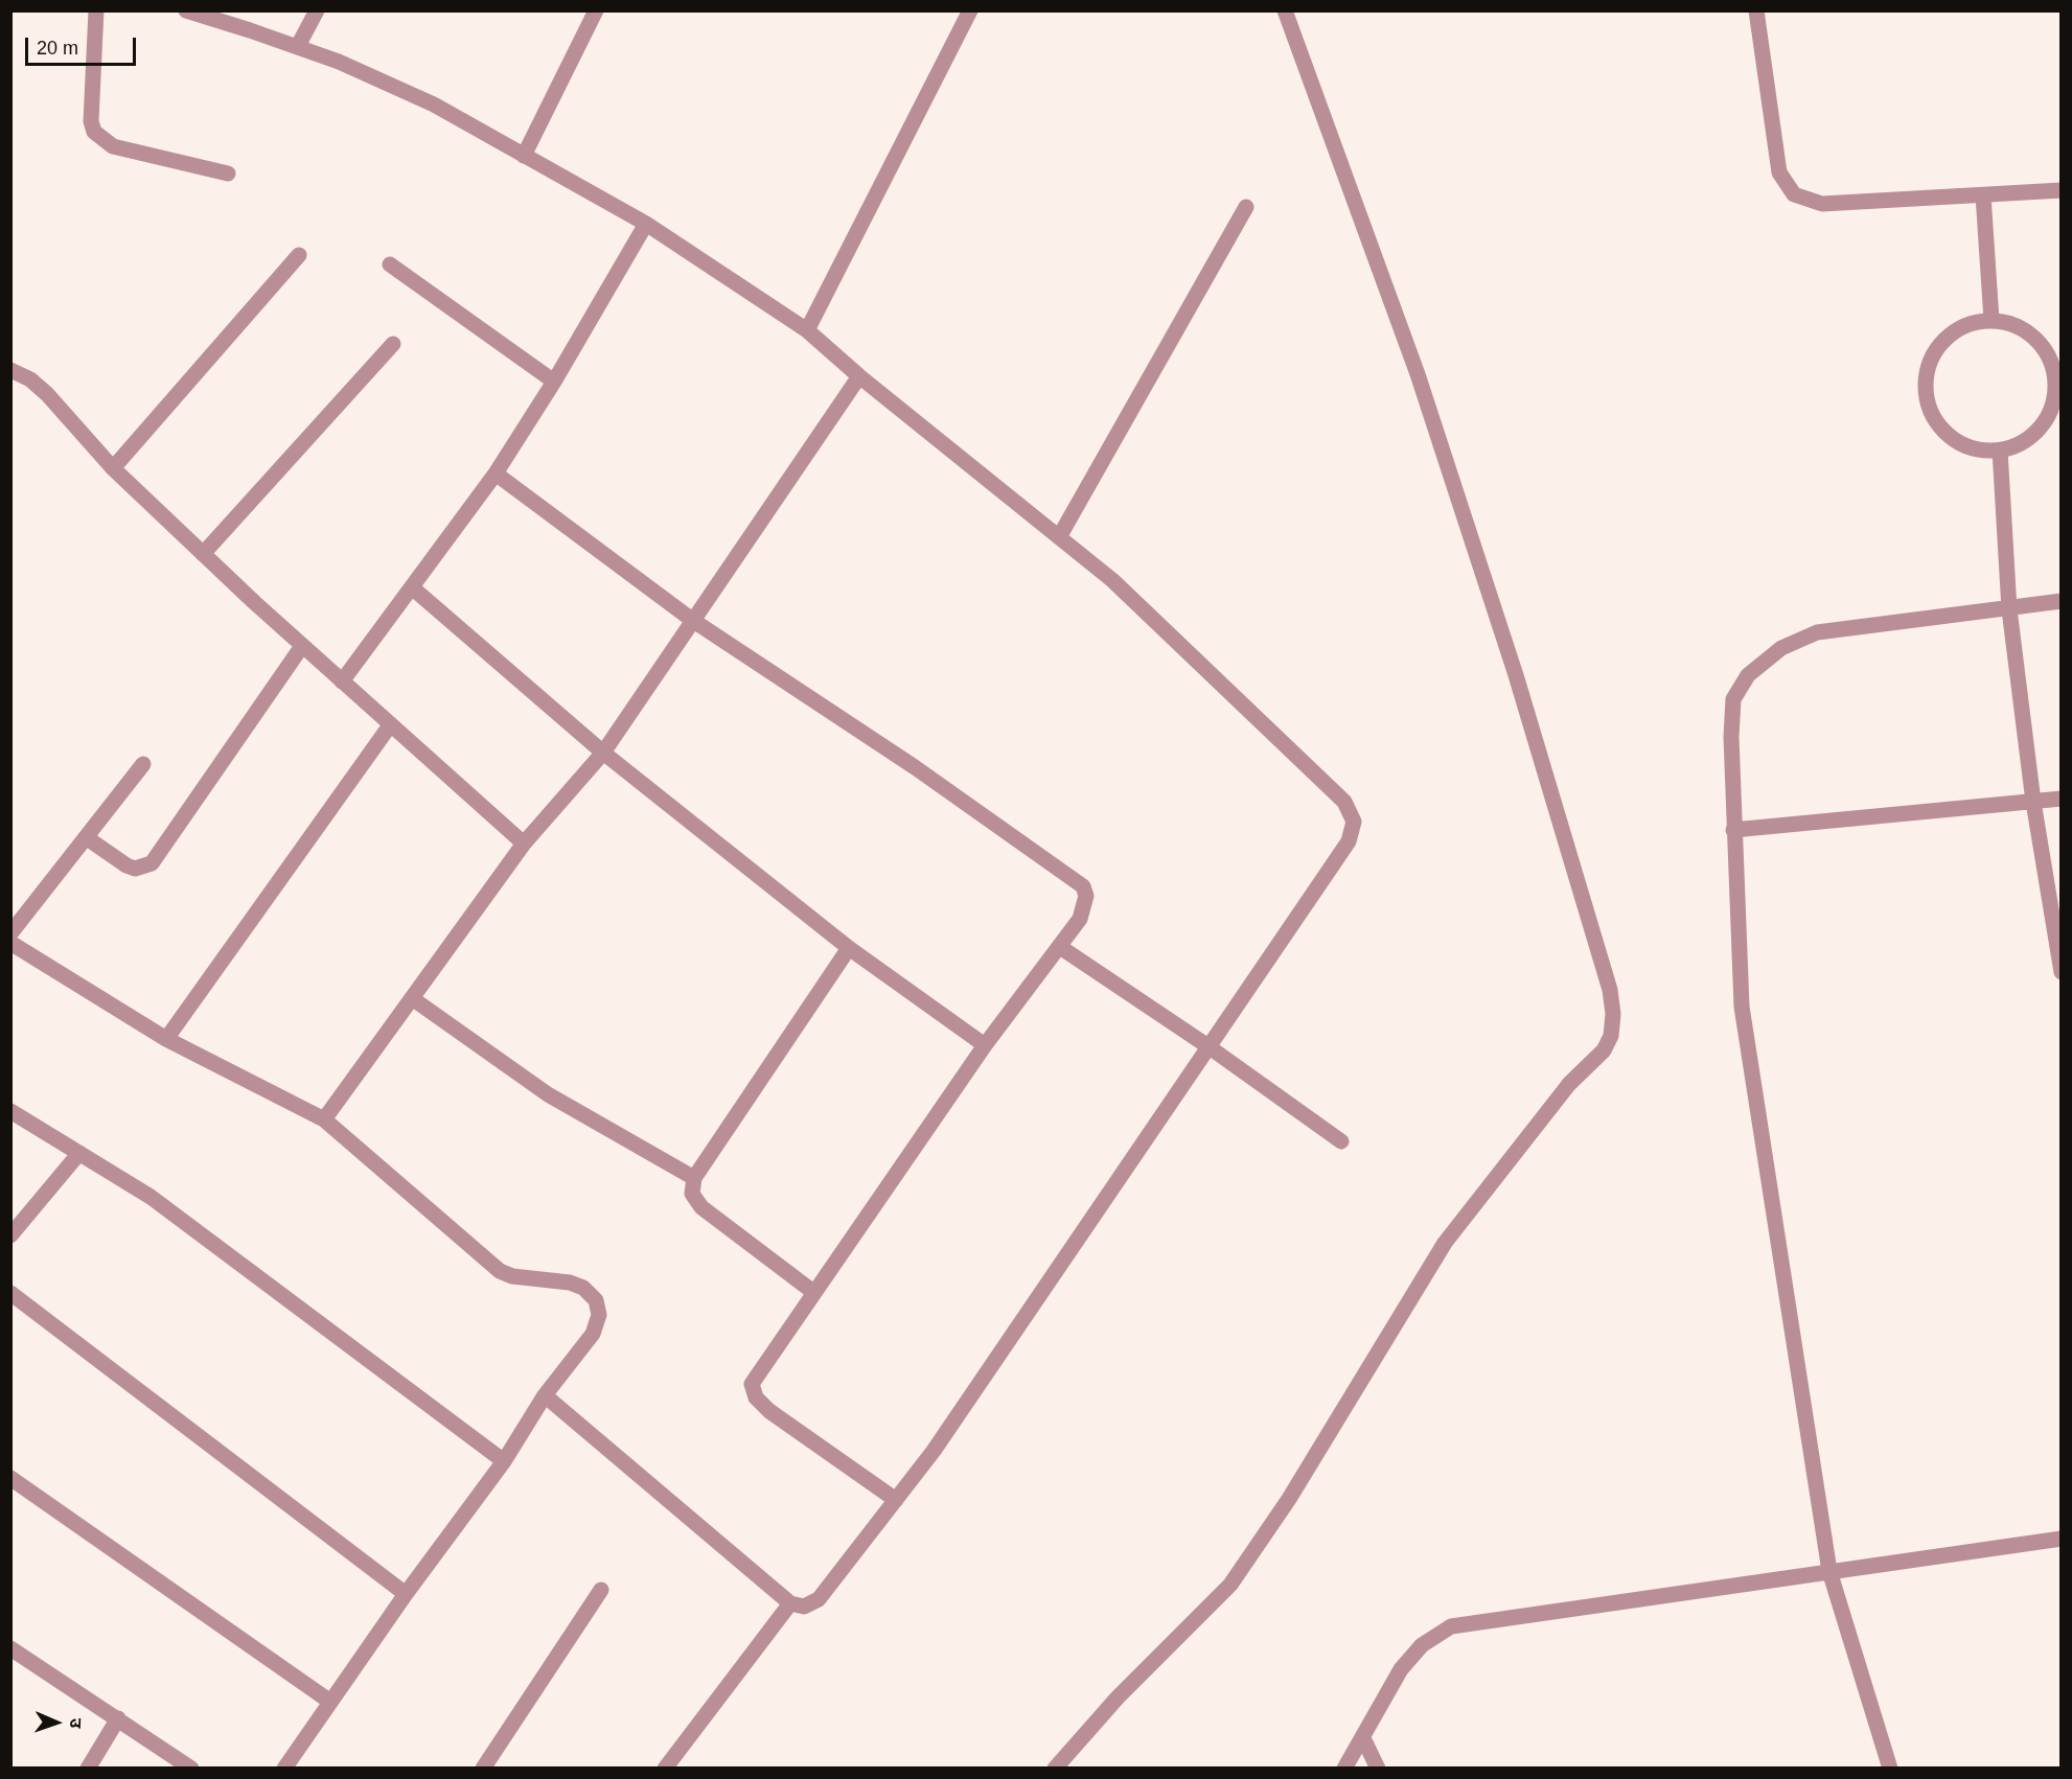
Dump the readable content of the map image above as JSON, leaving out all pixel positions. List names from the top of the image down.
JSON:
{
  "scale_bar": "20 m",
  "north": "right"
}
